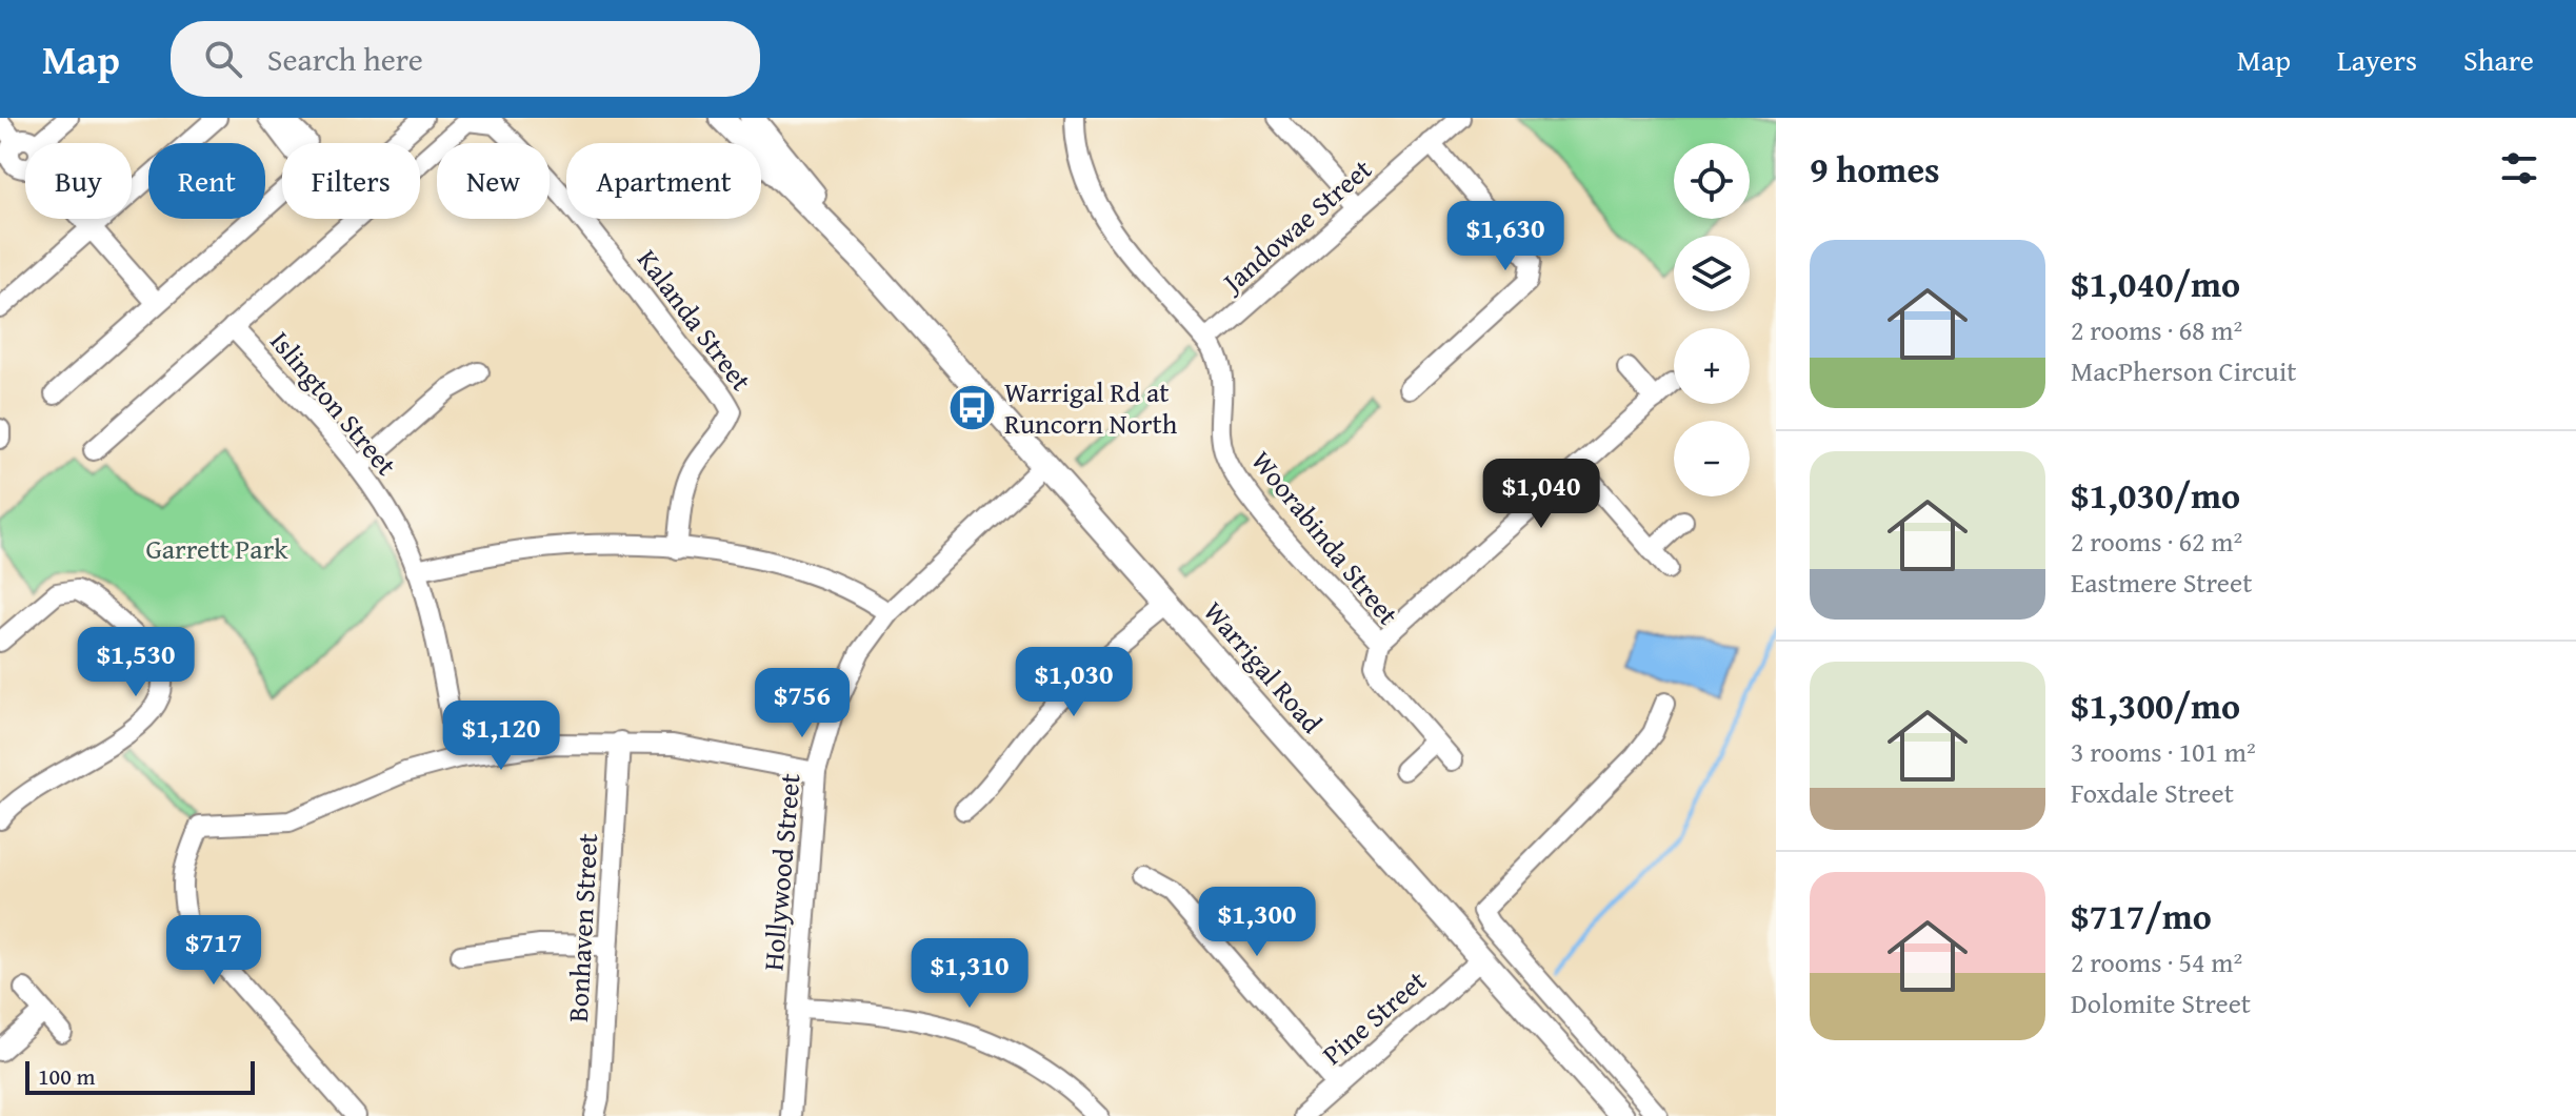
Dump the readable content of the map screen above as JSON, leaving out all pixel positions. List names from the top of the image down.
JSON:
{
  "streets": {
    "main road": ["Warrigal Road"],
    "street": [
      "Jandowae Street",
      "Kalanda Street",
      "Islington Street",
      "Woorabinda Street",
      "Hollywood Street",
      "Bonhaven Street",
      "Pine Street"
    ]
  },
  "crossings": [
    ["Jandowae Street", "Woorabinda Street"],
    ["Kalanda Street", "Islington Street"],
    ["Warrigal Road", "Hollywood Street"],
    ["Warrigal Road", "Pine Street"]
  ],
  "parks": ["Garrett Park"],
  "places": {
    "bus stop": ["Warrigal Rd at Runcorn North"]
  },
  "scale_bar": "100 m",
  "page": {
    "header": "Map",
    "search": "Search here",
    "nav": ["Map", "Layers", "Share"],
    "heading": "9 homes",
    "map_buttons": ["+", "−"],
    "chip": [
      "Buy",
      "Rent",
      "Filters",
      "New",
      "Apartment"
    ],
    "price": [
      "$1,630",
      "$1,040",
      "$1,530",
      "$1,030",
      "$756",
      "$1,120",
      "$1,300",
      "$717",
      "$1,310"
    ],
    "list": [
      {
        "name": "$1,040/mo",
        "note": "2 rooms · 68 m² · MacPherson Circuit"
      },
      {
        "name": "$1,030/mo",
        "note": "2 rooms · 62 m² · Eastmere Street"
      },
      {
        "name": "$1,300/mo",
        "note": "3 rooms · 101 m² · Foxdale Street"
      },
      {
        "name": "$717/mo",
        "note": "2 rooms · 54 m² · Dolomite Street"
      }
    ],
    "scale": "100 m"
  }
}
